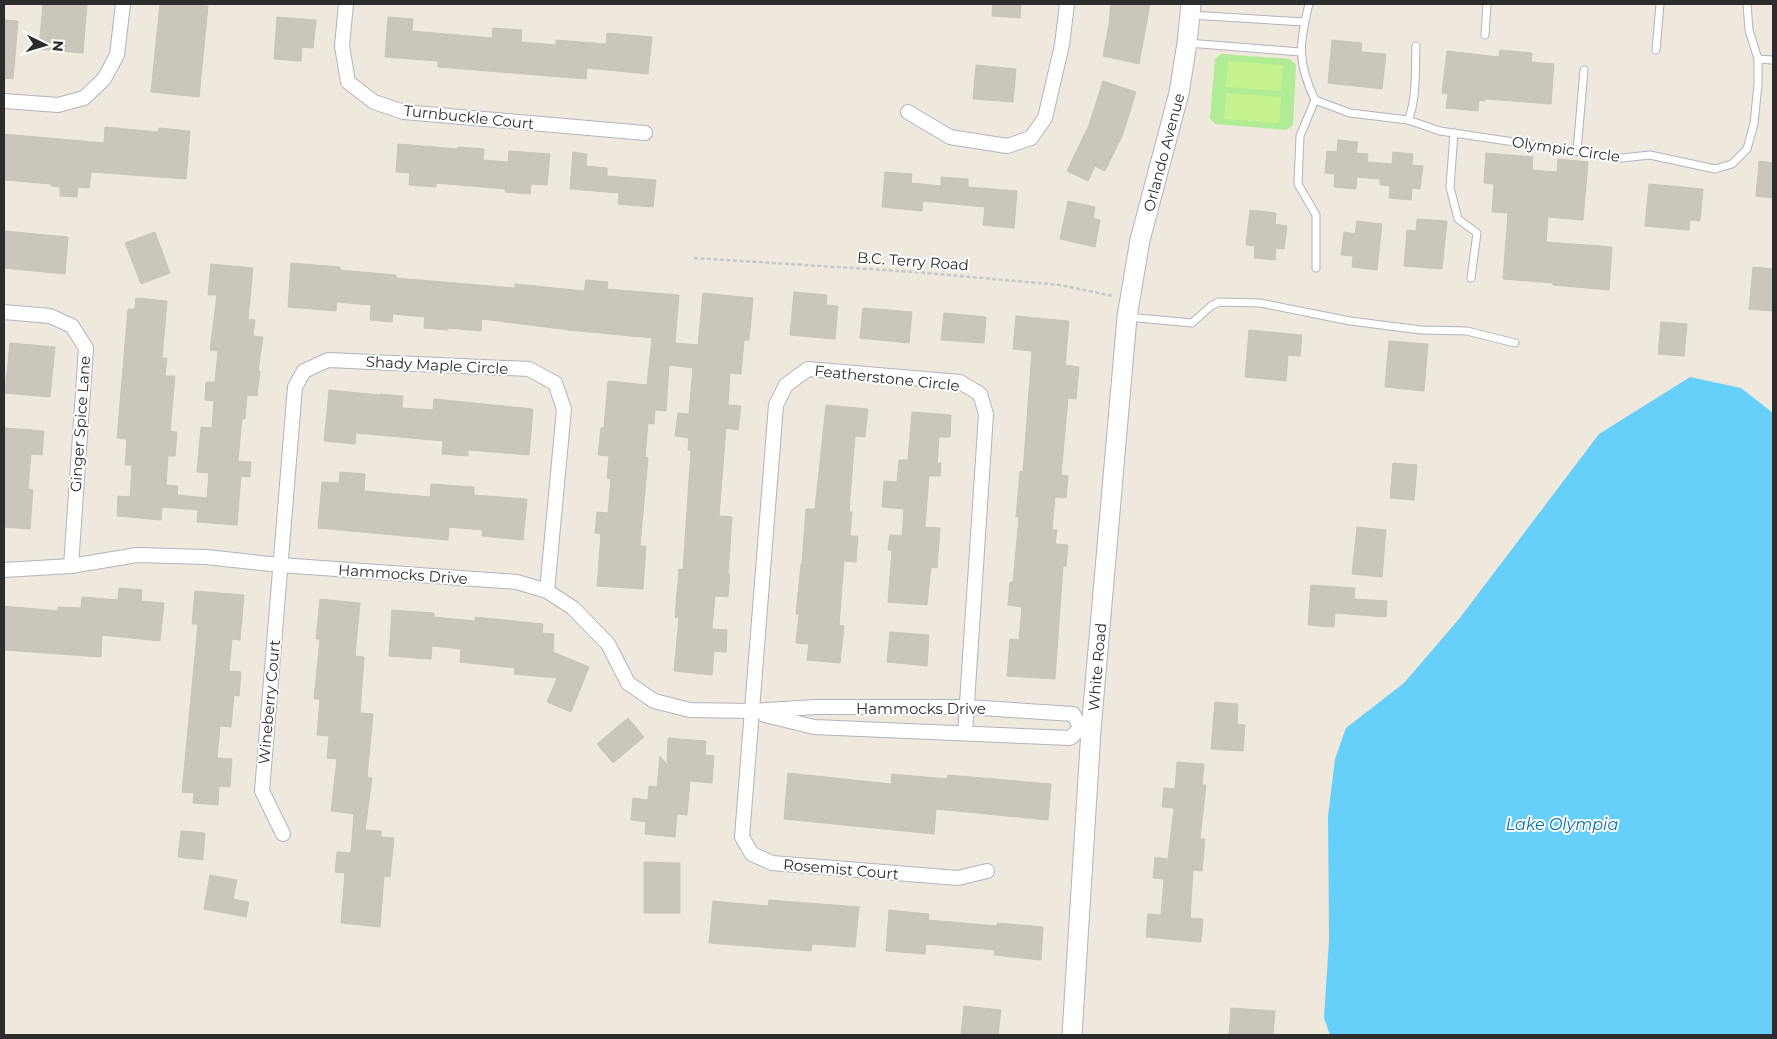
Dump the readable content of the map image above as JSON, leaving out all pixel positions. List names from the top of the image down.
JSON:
{
  "streets": {
    "street": [
      "Turnbuckle Court",
      "Orlando Avenue",
      "Shady Maple Circle",
      "Featherstone Circle",
      "Ginger Spice Lane",
      "Hammocks Drive",
      "White Road",
      "Wineberry Court",
      "Rosemist Court"
    ],
    "lane": ["Olympic Circle"],
    "path": ["B.C. Terry Road"]
  },
  "crossings": [
    ["Orlando Avenue", "B.C. Terry Road"],
    ["Orlando Avenue", "White Road"],
    ["B.C. Terry Road", "White Road"],
    ["Shady Maple Circle", "Hammocks Drive"],
    ["Shady Maple Circle", "Wineberry Court"],
    ["Featherstone Circle", "Hammocks Drive"],
    ["Featherstone Circle", "Rosemist Court"],
    ["Ginger Spice Lane", "Hammocks Drive"],
    ["Hammocks Drive", "White Road"],
    ["Hammocks Drive", "Wineberry Court"],
    ["Hammocks Drive", "Rosemist Court"]
  ],
  "water": ["Lake Olympia"],
  "north": "right"
}
